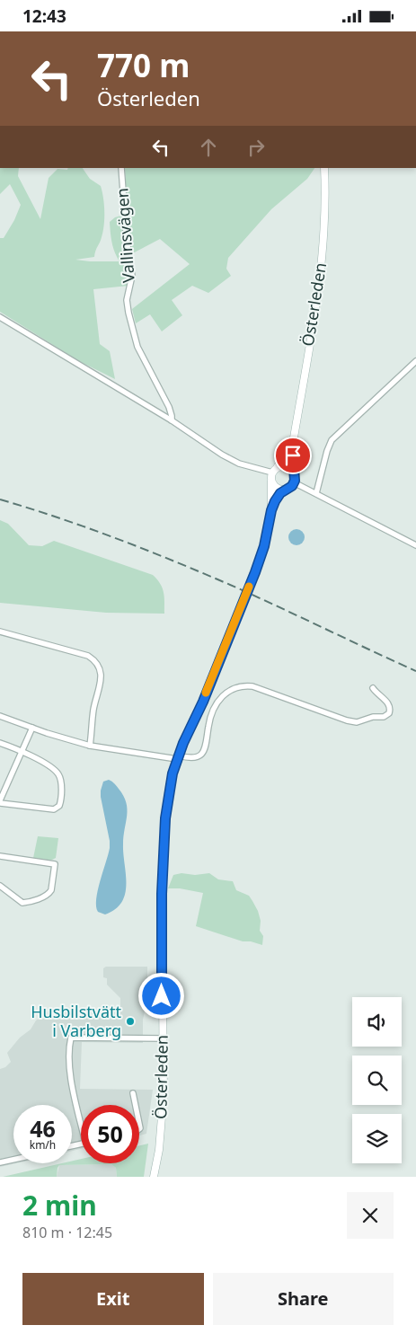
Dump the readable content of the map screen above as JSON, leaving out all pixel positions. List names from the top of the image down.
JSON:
{
  "streets": {
    "main road": ["Österleden"],
    "street": ["Vallinsvägen"]
  },
  "places": ["Husbilstvätt i Varberg"],
  "page": {
    "status": "12:43",
    "turn": ["770 m", "Österleden"],
    "speed": "46 km/h",
    "limit": "50",
    "heading": ["2 min", "810 m · 12:45"],
    "buttons": ["Exit", "Share"]
  }
}
